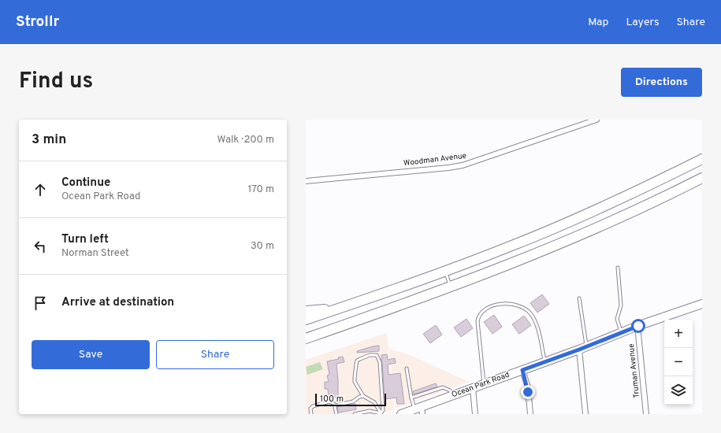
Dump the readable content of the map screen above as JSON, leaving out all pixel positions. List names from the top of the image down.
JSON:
{
  "streets": {
    "main road": ["Ocean Park Road"],
    "street": ["Woodman Avenue", "Truman Avenue"]
  },
  "crossings": [
    ["Truman Avenue", "Ocean Park Road"]
  ],
  "scale_bar": "100 m",
  "page": {
    "header": "Strollr",
    "nav": ["Map", "Layers", "Share"],
    "title": "Find us",
    "buttons": [
      "Directions",
      ["Save", "Share"]
    ],
    "heading": ["3 min", "Walk · 200 m"],
    "list": [
      ["Continue", "Ocean Park Road", "170 m"],
      ["Turn left", "Norman Street", "30 m"],
      "Arrive at destination"
    ],
    "map_buttons": ["+", "−"],
    "scale": "100 m"
  }
}
